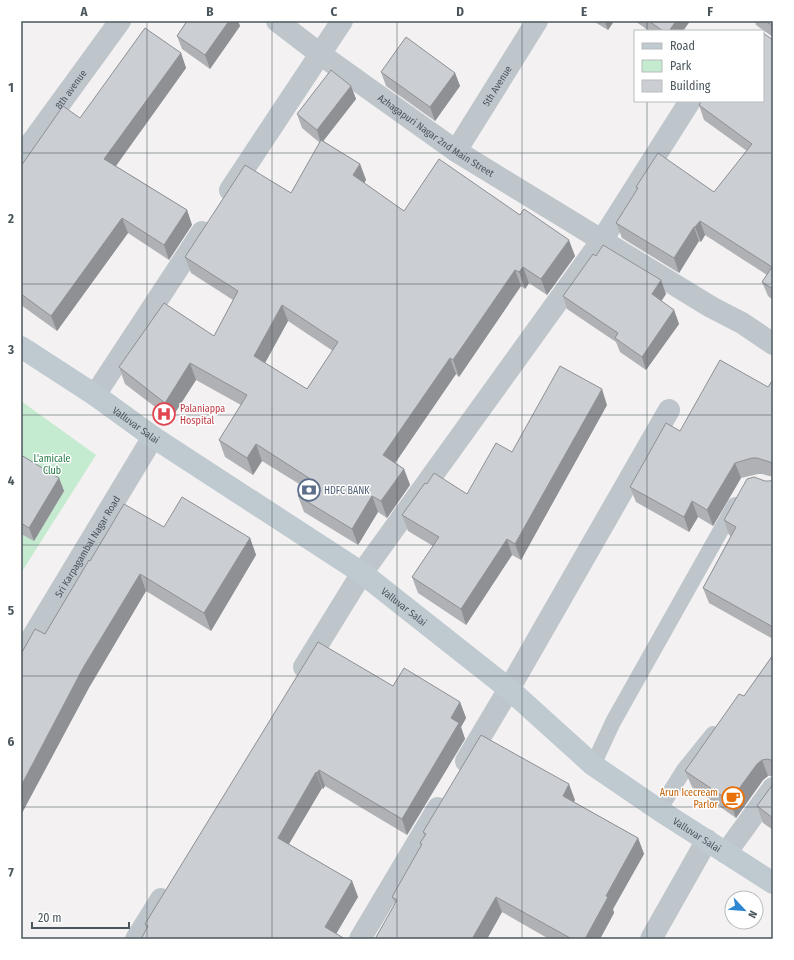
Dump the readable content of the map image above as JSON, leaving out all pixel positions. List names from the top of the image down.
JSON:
{
  "streets": {
    "main road": ["Valluvar Salai"],
    "street": [
      "5th Avenue",
      "8th avenue",
      "Azhagapuri Nagar 2nd Main Street",
      "Sri Karpagambal Nagar Road"
    ]
  },
  "crossings": [
    ["5th Avenue", "Azhagapuri Nagar 2nd Main Street"],
    ["Valluvar Salai", "Sri Karpagambal Nagar Road"]
  ],
  "parks": ["L'amicale Club"],
  "places": {
    "hospital": ["Palaniappa Hospital"],
    "bank": ["HDFC BANK"],
    "cafe": ["Arun Icecream Parlor"]
  },
  "legend": ["Road", "Park", "Building"],
  "scale_bar": "20 m",
  "north": "bottom right",
  "grid": {
    "columns": [
      "A",
      "B",
      "C",
      "D",
      "E",
      "F"
    ],
    "rows": [
      "1",
      "2",
      "3",
      "4",
      "5",
      "6",
      "7"
    ]
  }
}
